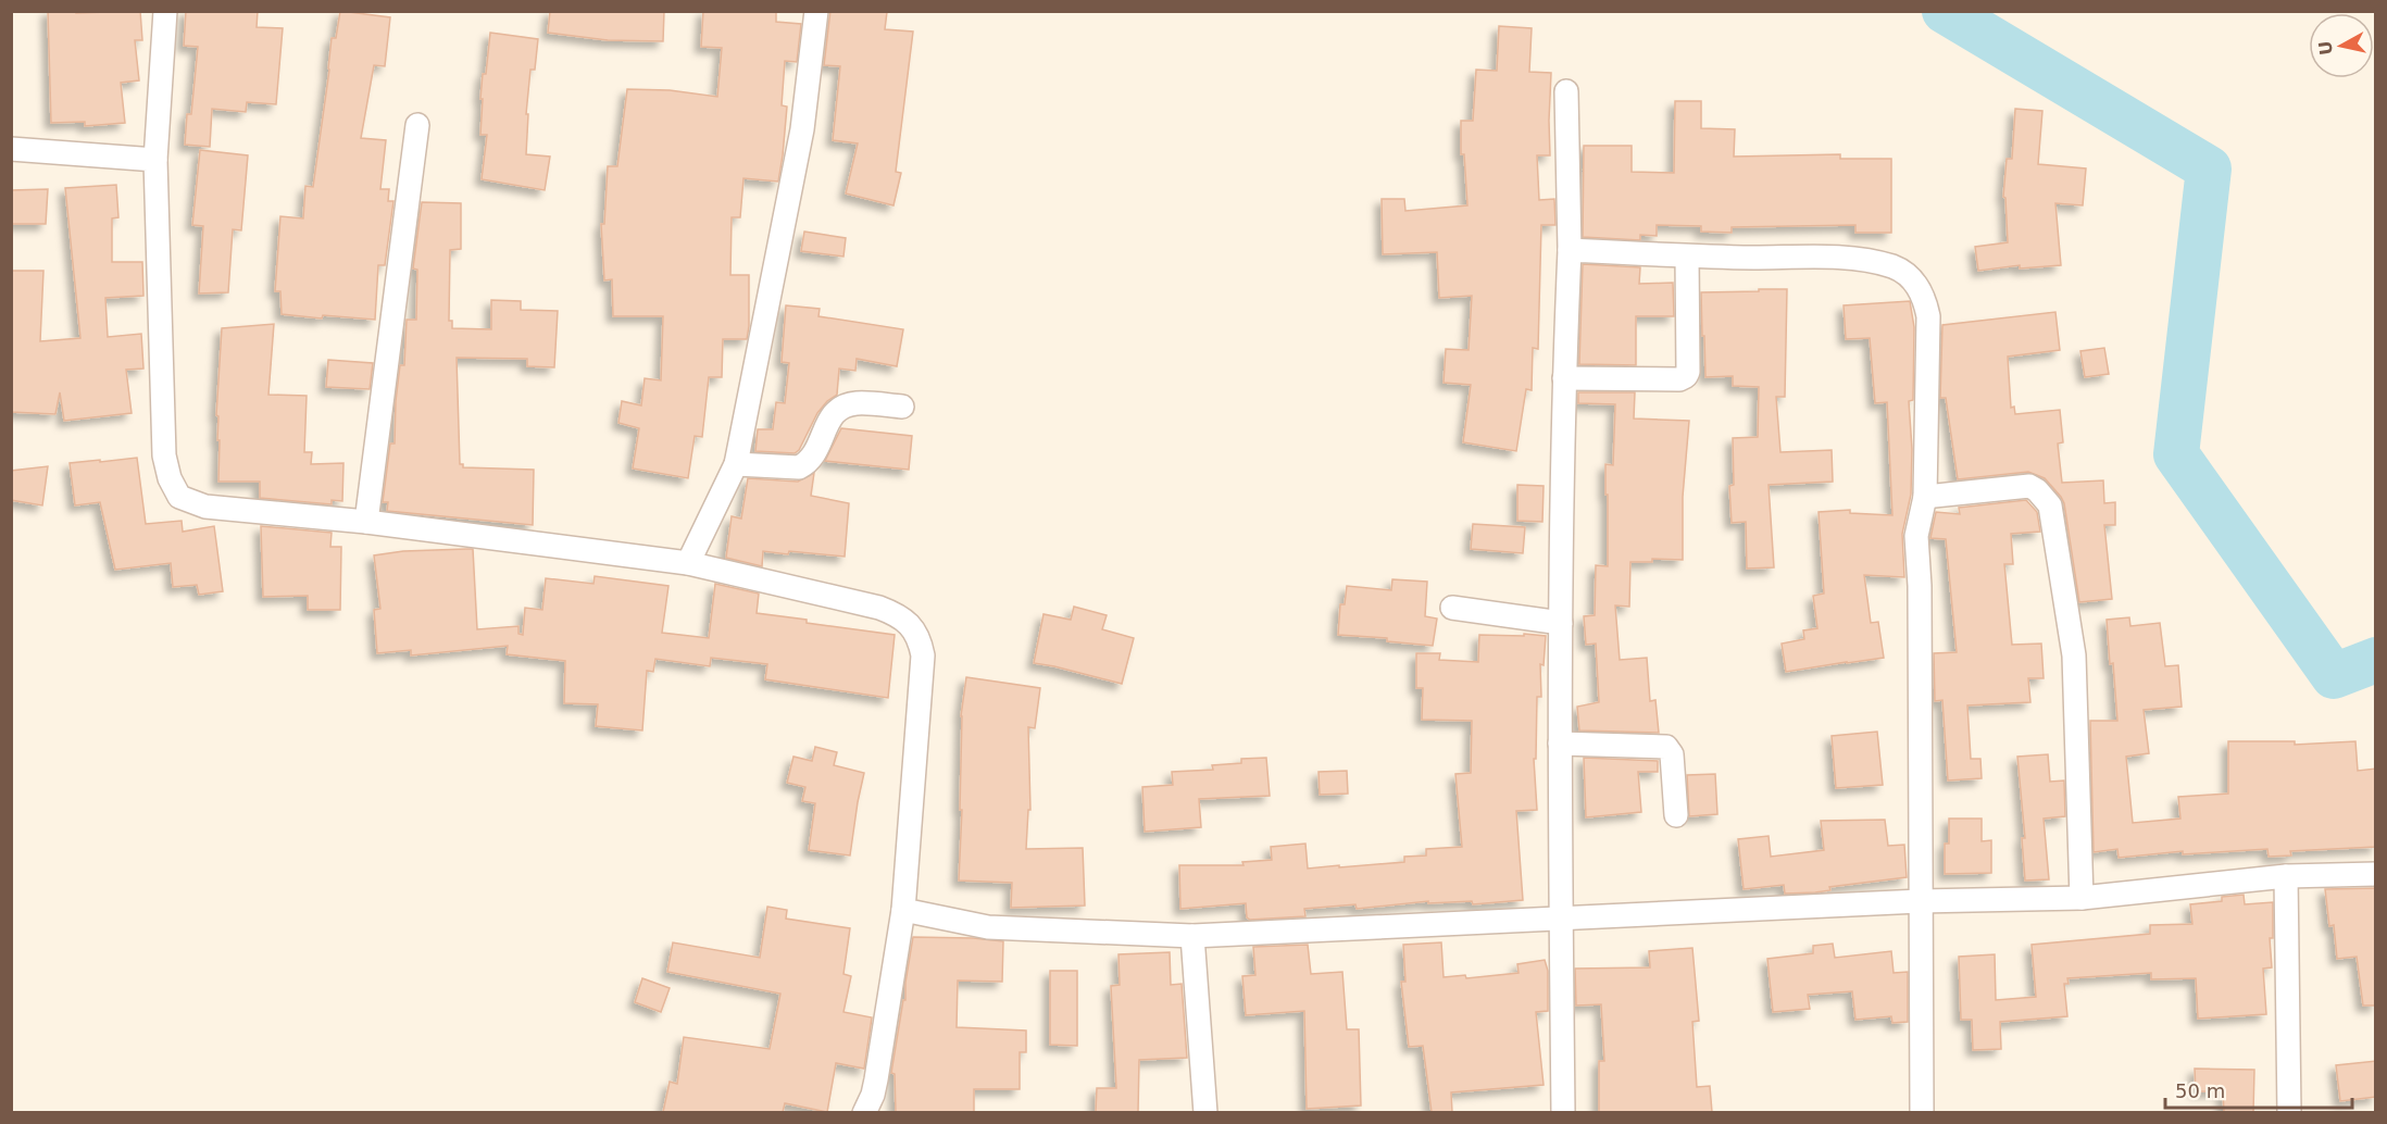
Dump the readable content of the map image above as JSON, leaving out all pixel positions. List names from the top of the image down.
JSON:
{
  "scale_bar": "50 m",
  "north": "left"
}
